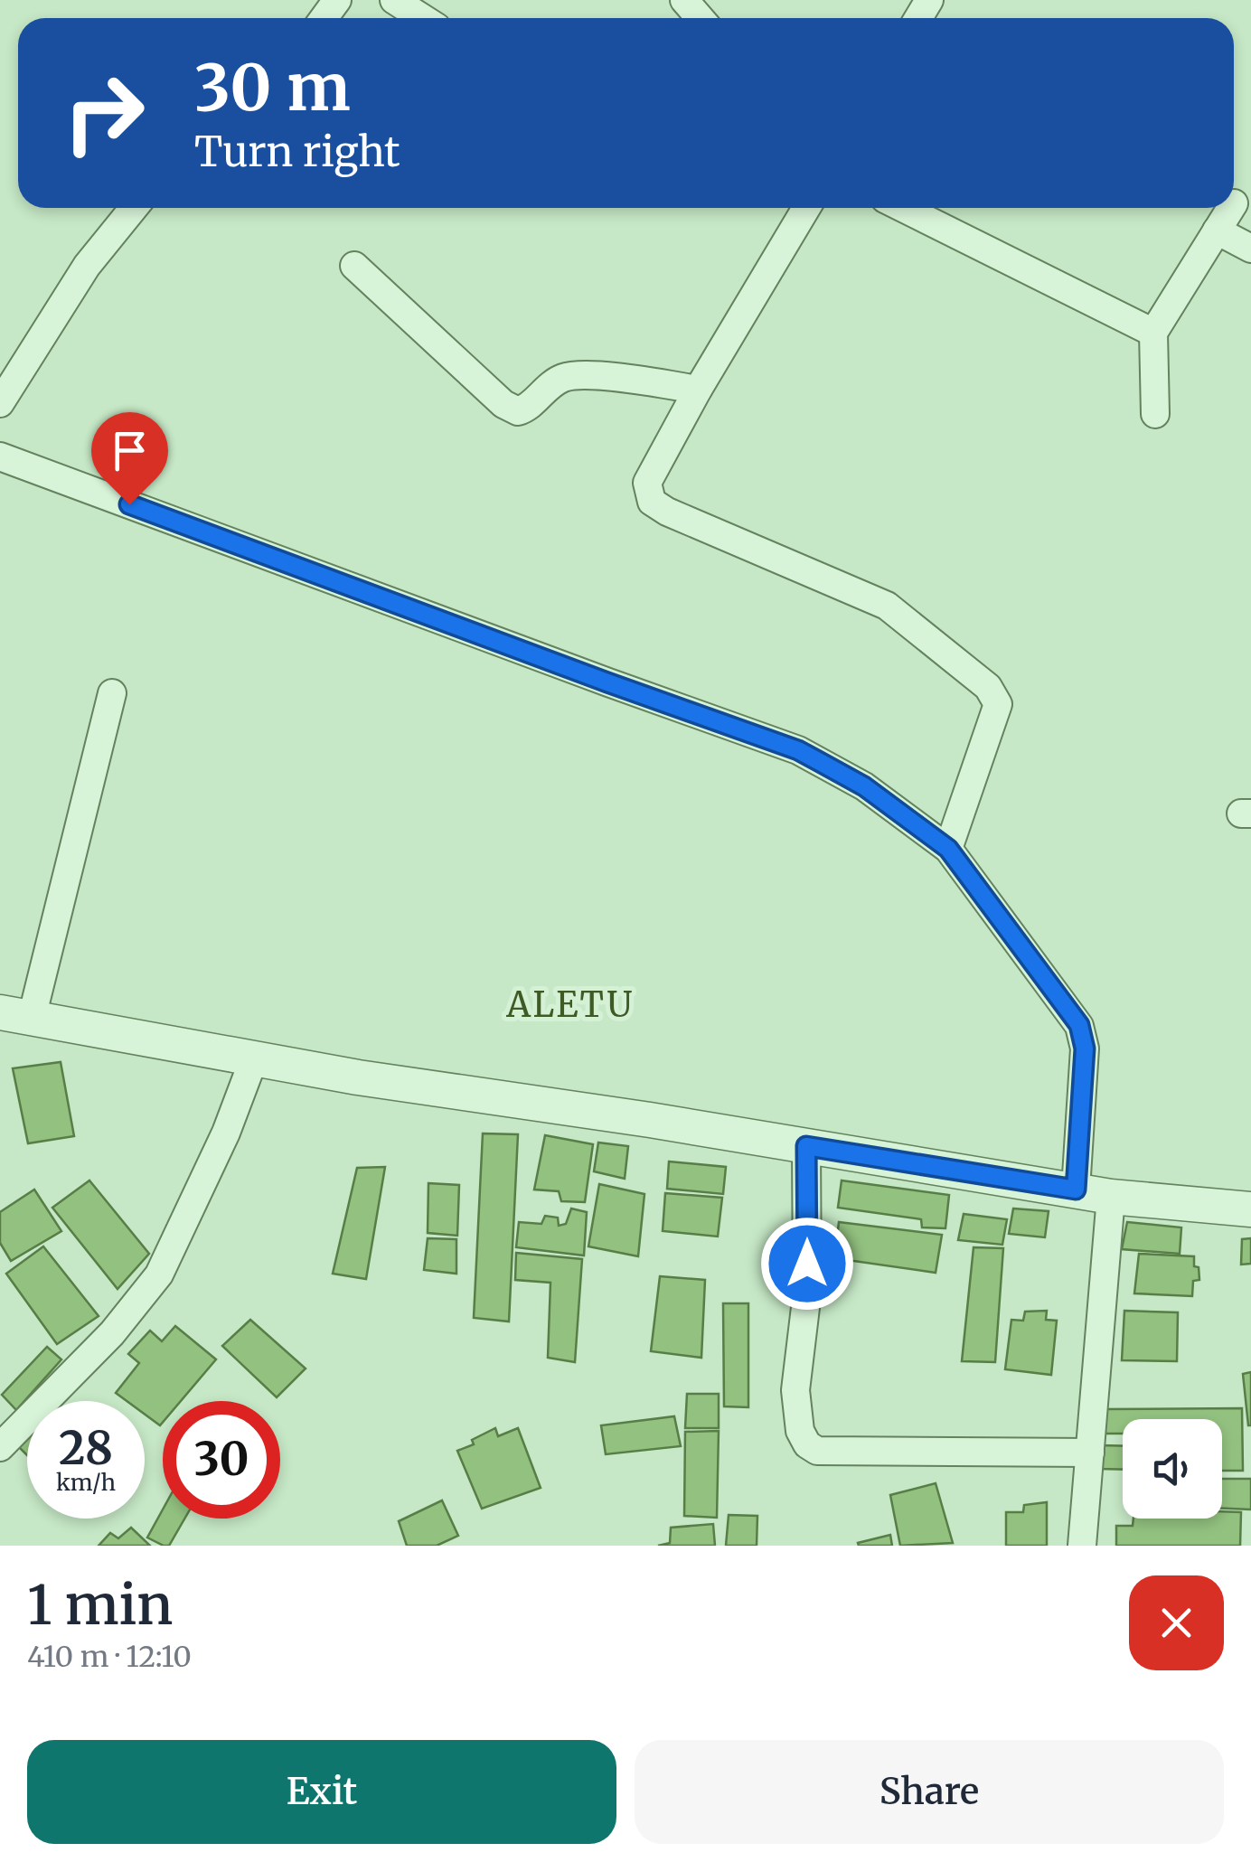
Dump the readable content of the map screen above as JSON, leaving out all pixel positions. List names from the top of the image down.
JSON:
{
  "districts": ["ALETU"],
  "page": {
    "turn": ["30 m", "Turn right"],
    "speed": "28 km/h",
    "limit": "30",
    "heading": ["1 min", "410 m · 12:10"],
    "buttons": ["Exit", "Share"]
  }
}
